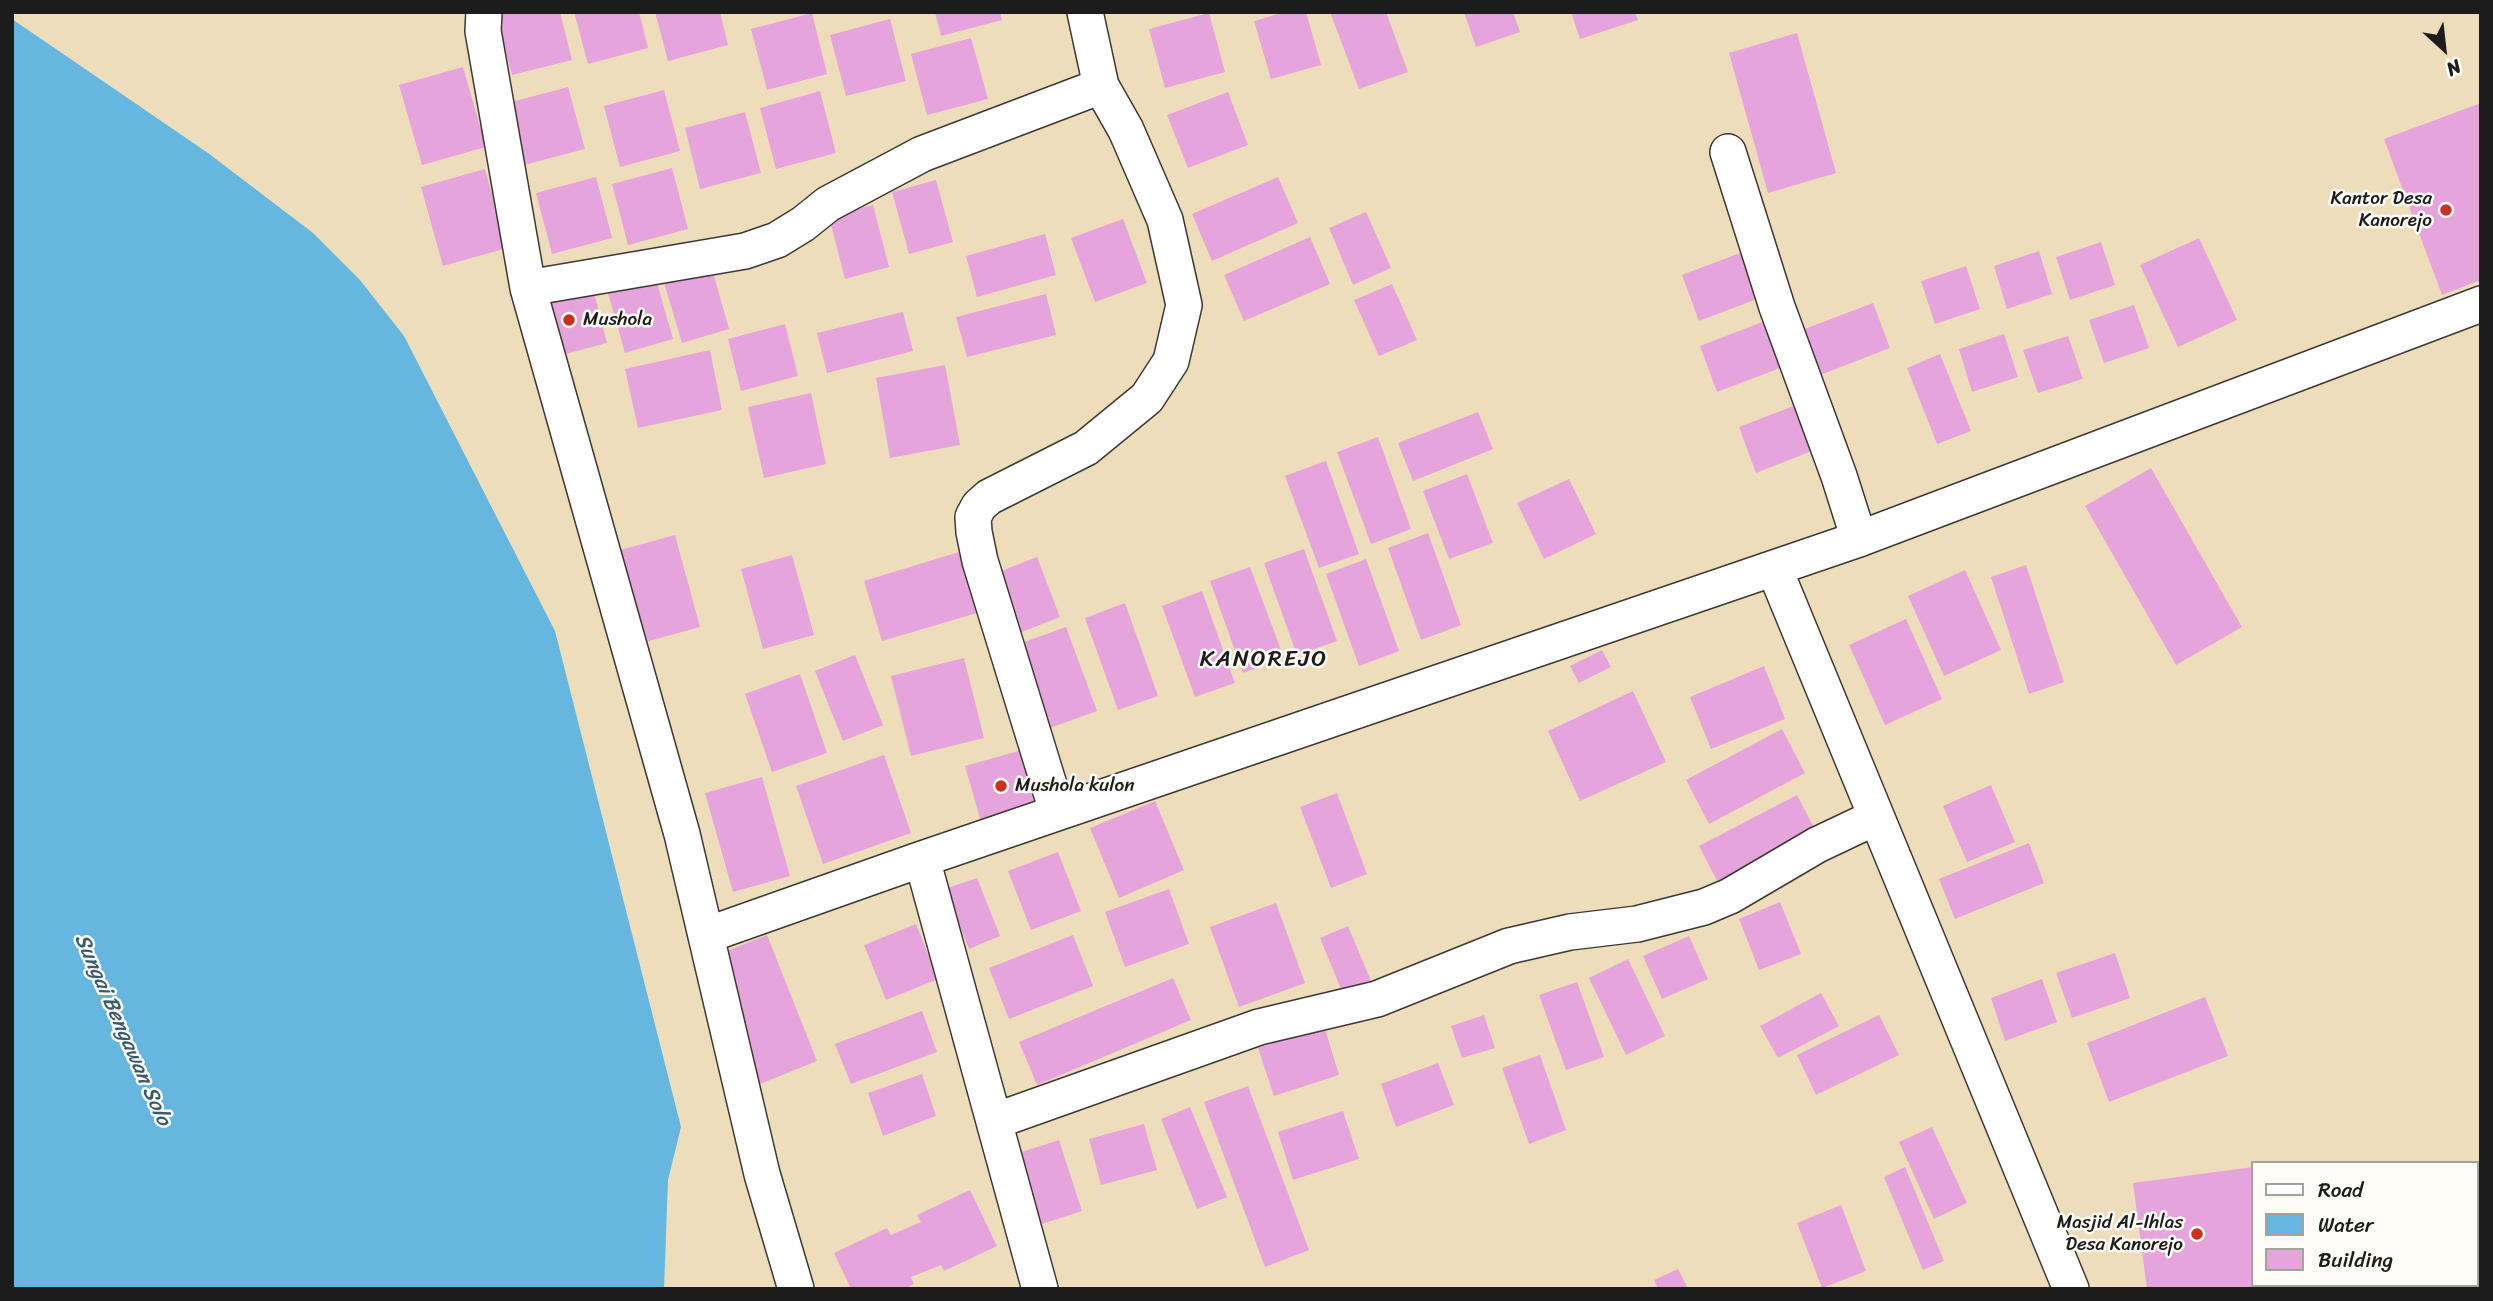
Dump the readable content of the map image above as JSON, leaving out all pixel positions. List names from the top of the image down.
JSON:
{
  "districts": ["KANOREJO"],
  "water": ["Sungai Bengawan Solo"],
  "places": [
    "Kantor Desa Kanorejo",
    "Mushola",
    "Mushola kulon",
    "Masjid Al-Ihlas Desa Kanorejo"
  ],
  "legend": ["Road", "Water", "Building"],
  "north": "bottom right"
}
